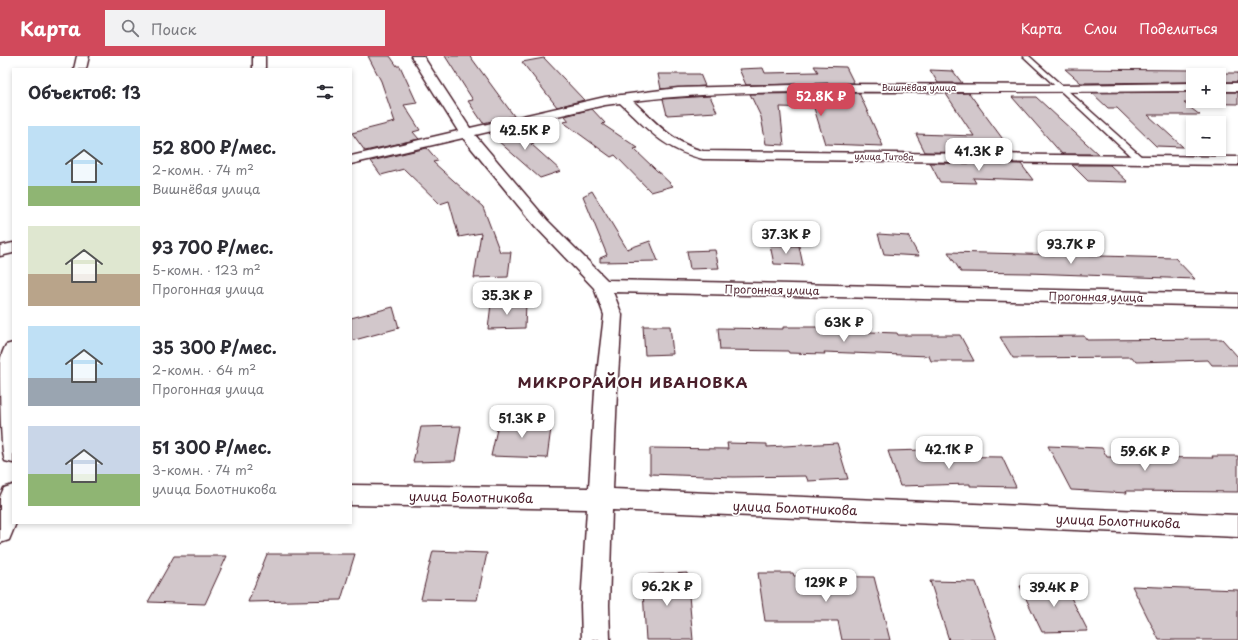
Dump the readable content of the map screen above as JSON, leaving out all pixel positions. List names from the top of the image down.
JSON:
{
  "streets": {
    "street": [
      "Вишнёвая улица",
      "улица Титова",
      "Прогонная улица",
      "улица Болотникова"
    ]
  },
  "crossings": [
    ["Вишнёвая улица", "улица Титова"]
  ],
  "districts": ["МИКРОРАЙОН ИВАНОВКА"],
  "page": {
    "header": "Карта",
    "search": "Поиск",
    "nav": ["Карта", "Слои", "Поделиться"],
    "map_buttons": ["+", "−"],
    "heading": "Объектов: 13",
    "price": [
      "52.8K ₽",
      "42.5K ₽",
      "41.3K ₽",
      "37.3K ₽",
      "93.7K ₽",
      "35.3K ₽",
      "63K ₽",
      "51.3K ₽",
      "42.1K ₽",
      "59.6K ₽",
      "129K ₽",
      "96.2K ₽",
      "39.4K ₽"
    ],
    "list": [
      {
        "name": "52 800 ₽/мес.",
        "note": "2-комн. · 74 m² · Вишнёвая улица"
      },
      {
        "name": "93 700 ₽/мес.",
        "note": "5-комн. · 123 m² · Прогонная улица"
      },
      {
        "name": "35 300 ₽/мес.",
        "note": "2-комн. · 64 m² · Прогонная улица"
      },
      {
        "name": "51 300 ₽/мес.",
        "note": "3-комн. · 74 m² · улица Болотникова"
      }
    ]
  }
}
